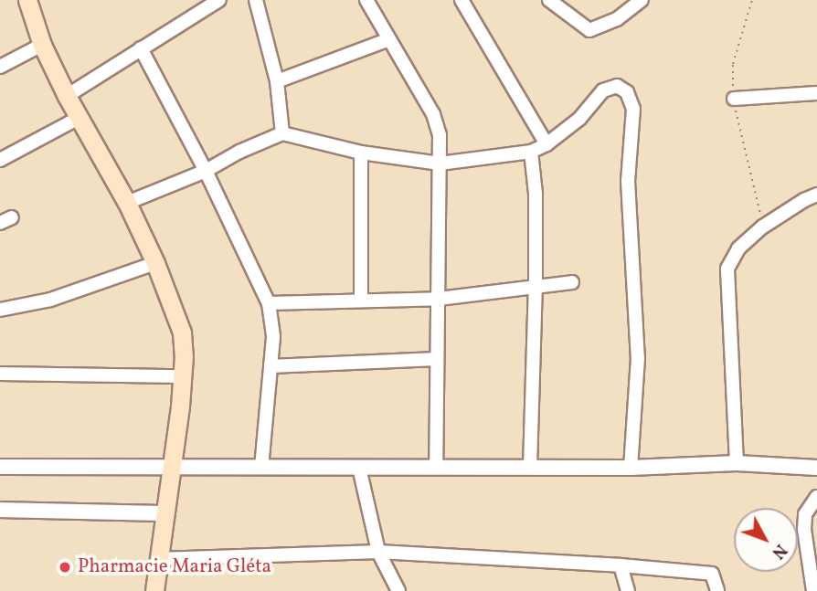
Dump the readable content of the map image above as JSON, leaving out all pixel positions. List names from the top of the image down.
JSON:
{
  "places": ["Pharmacie Maria Gléta"],
  "north": "bottom right"
}
